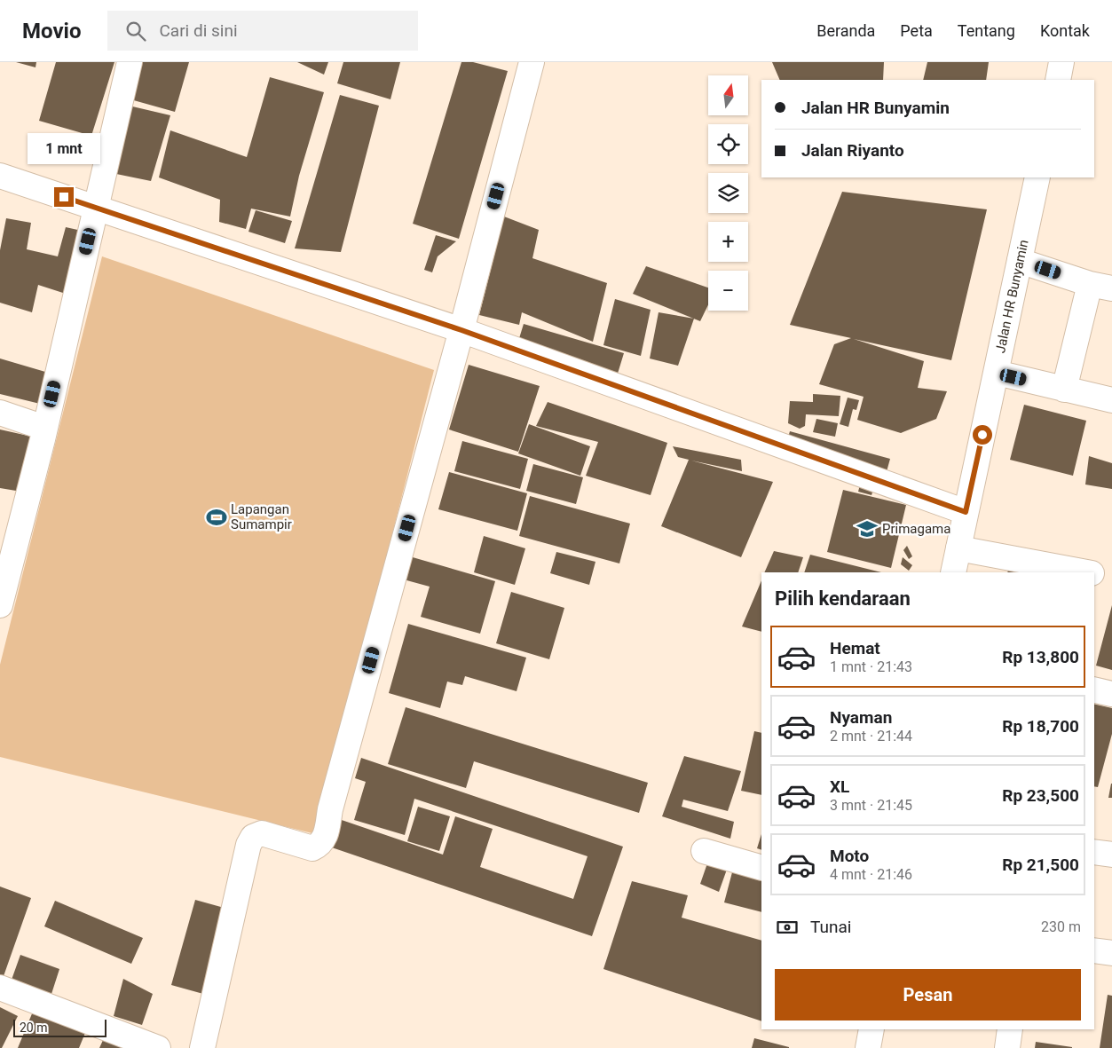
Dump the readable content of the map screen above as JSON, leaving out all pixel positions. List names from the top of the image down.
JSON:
{
  "streets": {
    "street": ["Jalan HR Bunyamin"]
  },
  "places": {
    "sports": ["Lapangan Sumampir"],
    "school or university": ["Primagama"]
  },
  "scale_bar": "20 m",
  "north": "top",
  "page": {
    "header": "Movio",
    "search": "Cari di sini",
    "nav": [
      "Beranda",
      "Peta",
      "Tentang",
      "Kontak"
    ],
    "map_buttons": ["+", "−"],
    "banner": ["Jalan HR Bunyamin", "Jalan Riyanto"],
    "bubble": "1 mnt",
    "heading": "Pilih kendaraan",
    "list": [
      {
        "name": "Hemat",
        "note": "1 mnt · 21:43",
        "value": "Rp 13,800"
      },
      {
        "name": "Nyaman",
        "note": "2 mnt · 21:44",
        "value": "Rp 18,700"
      },
      {
        "name": "XL",
        "note": "3 mnt · 21:45",
        "value": "Rp 23,500"
      },
      {
        "name": "Moto",
        "note": "4 mnt · 21:46",
        "value": "Rp 21,500"
      }
    ],
    "pay": ["Tunai", "230 m"],
    "buttons": "Pesan",
    "scale": "20 m"
  }
}
